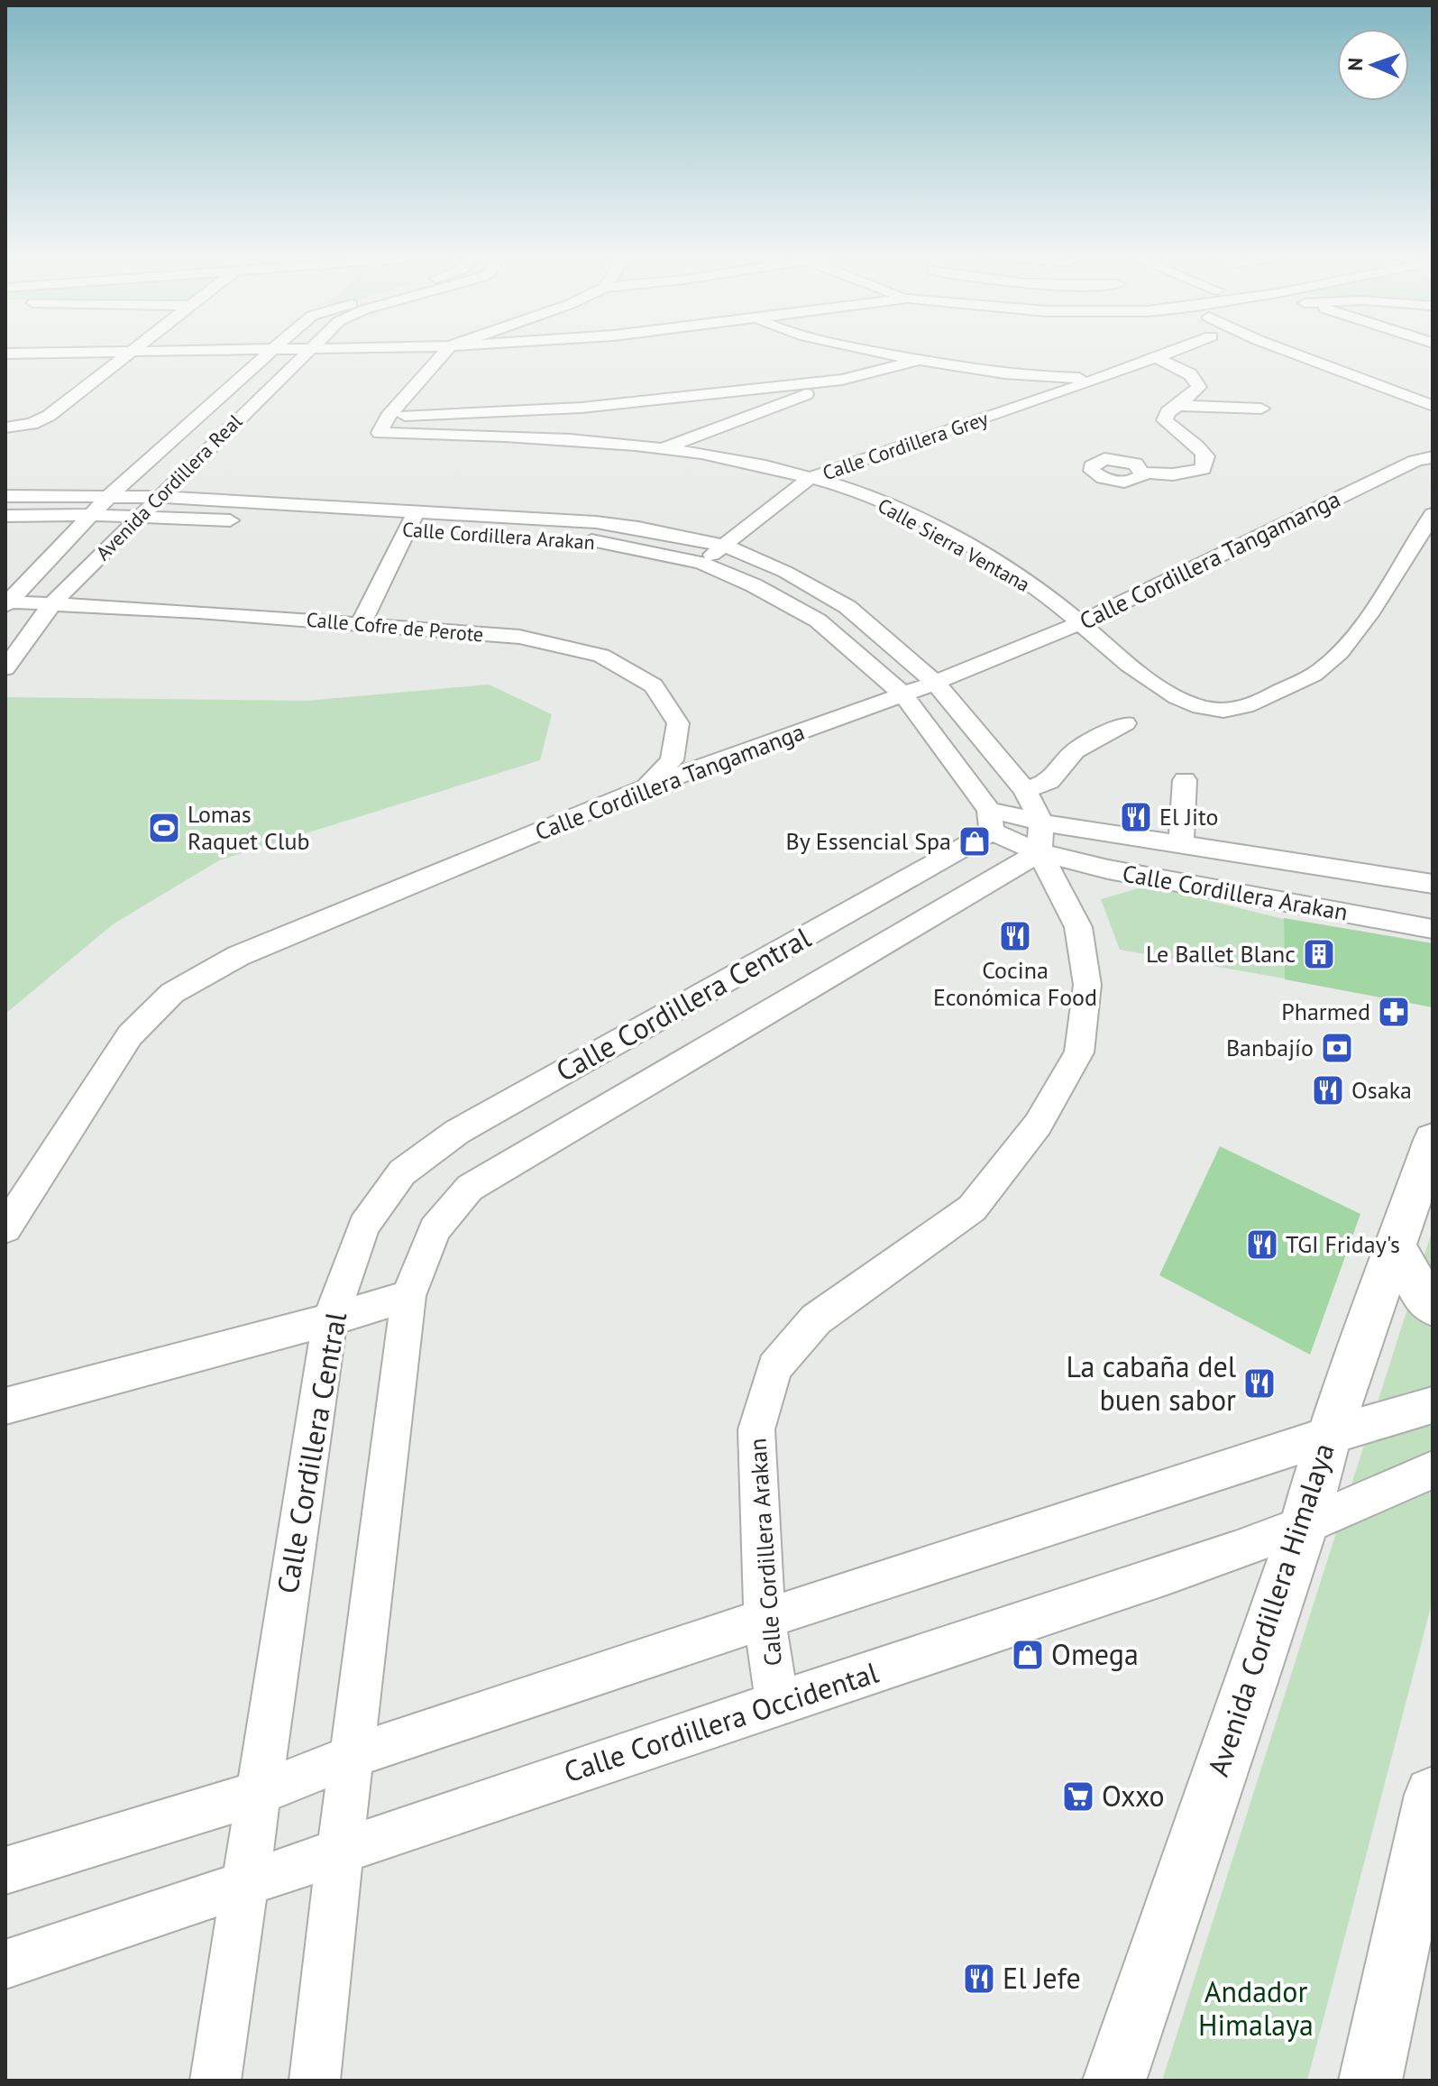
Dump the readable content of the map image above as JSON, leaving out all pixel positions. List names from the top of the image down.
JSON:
{
  "streets": {
    "main road": ["Avenida Cordillera Himalaya"],
    "street": [
      "Calle Cordillera Grey",
      "Avenida Cordillera Real",
      "Calle Cordillera Arakan",
      "Calle Sierra Ventana",
      "Calle Cordillera Tangamanga",
      "Calle Cofre de Perote",
      "Calle Cordillera Central",
      "Calle Cordillera Occidental"
    ]
  },
  "crossings": [
    ["Calle Cordillera Grey", "Calle Cordillera Arakan"],
    ["Calle Cordillera Grey", "Calle Sierra Ventana"],
    ["Avenida Cordillera Real", "Calle Cordillera Arakan"],
    ["Avenida Cordillera Real", "Calle Cofre de Perote"],
    ["Calle Cordillera Arakan", "Calle Cordillera Tangamanga"],
    ["Calle Cordillera Arakan", "Calle Cordillera Central"],
    ["Calle Cordillera Arakan", "Calle Cordillera Occidental"],
    ["Calle Sierra Ventana", "Calle Cordillera Tangamanga"],
    ["Calle Cordillera Tangamanga", "Calle Cofre de Perote"],
    ["Calle Cordillera Central", "Calle Cordillera Occidental"],
    ["Avenida Cordillera Himalaya", "Calle Cordillera Occidental"]
  ],
  "parks": ["Andador Himalaya"],
  "places": {
    "restaurant": [
      "El Jito",
      "Cocina Económica Food",
      "Osaka",
      "TGI Friday's",
      "La cabaña del buen sabor",
      "El Jefe"
    ],
    "sports": ["Lomas Raquet Club"],
    "shop": ["By Essencial Spa", "Omega"],
    "building": ["Le Ballet Blanc"],
    "pharmacy": ["Pharmed"],
    "bank": ["Banbajío"],
    "supermarket": ["Oxxo"]
  },
  "north": "left"
}
